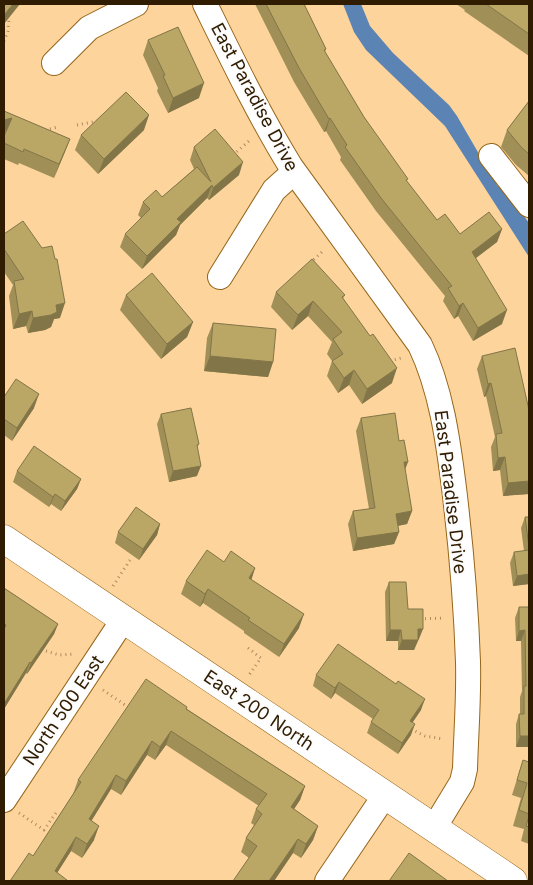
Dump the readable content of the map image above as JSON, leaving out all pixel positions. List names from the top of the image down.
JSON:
{
  "streets": {
    "street": ["East Paradise Drive", "North 500 East", "East 200 North"]
  },
  "crossings": [
    ["East Paradise Drive", "East 200 North"],
    ["North 500 East", "East 200 North"]
  ]
}
